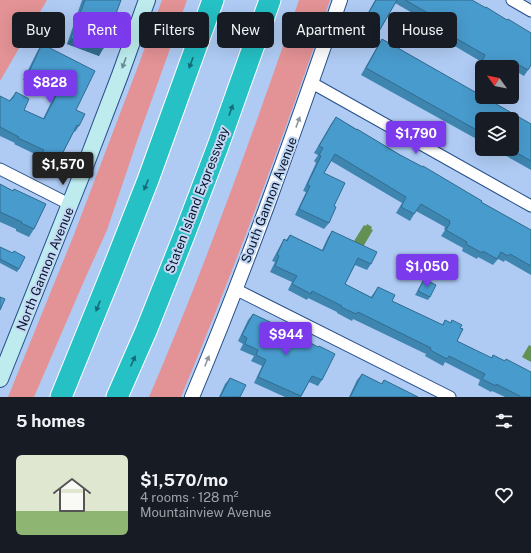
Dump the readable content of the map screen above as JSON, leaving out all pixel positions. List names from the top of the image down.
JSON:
{
  "streets": {
    "highway": ["Staten Island Expressway"],
    "main road": ["North Gannon Avenue"],
    "street": ["South Gannon Avenue"]
  },
  "one_way": ["South Gannon Avenue", "North Gannon Avenue"],
  "north": "top left",
  "page": {
    "chip": [
      "Buy",
      "Rent",
      "Filters",
      "New",
      "Apartment",
      "House"
    ],
    "price": [
      "$828",
      "$1,790",
      "$1,570",
      "$1,050",
      "$944"
    ],
    "heading": "5 homes",
    "list": [
      {
        "name": "$1,570/mo",
        "note": "4 rooms · 128 m² · Mountainview Avenue"
      }
    ]
  }
}
